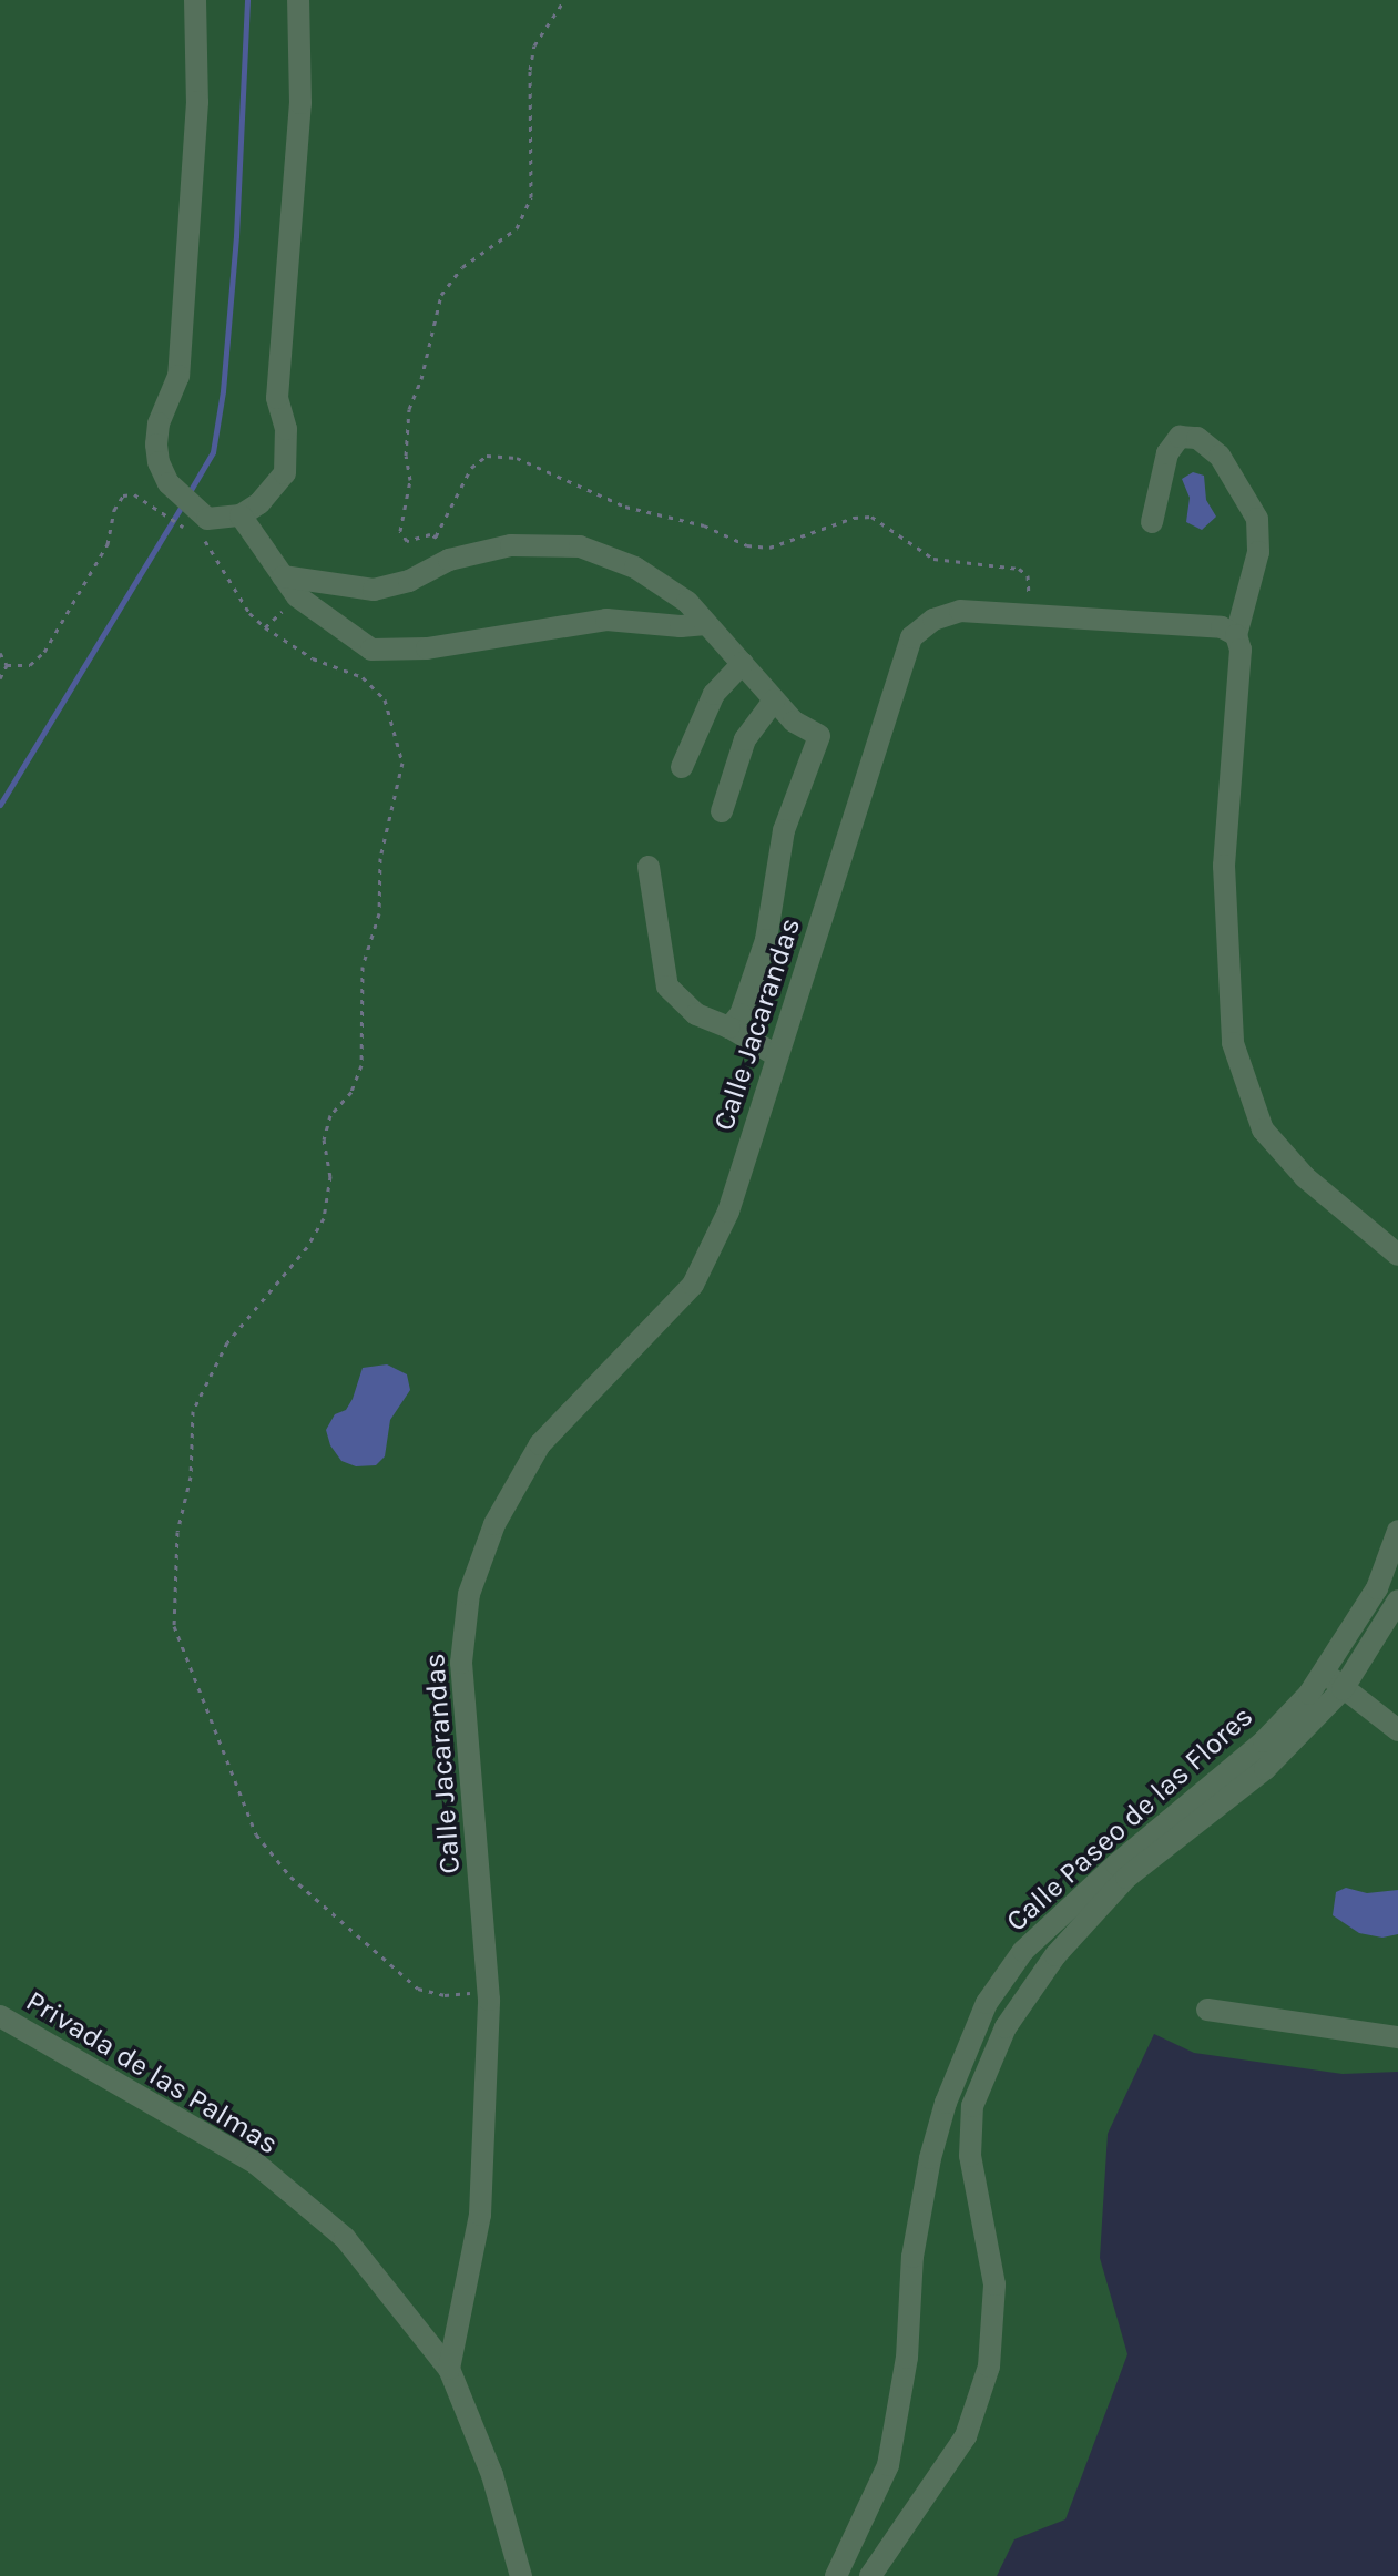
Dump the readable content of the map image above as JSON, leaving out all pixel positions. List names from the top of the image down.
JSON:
{
  "streets": {
    "street": ["Calle Jacarandas", "Calle Paseo de las Flores", "Privada de las Palmas"]
  },
  "crossings": [
    ["Calle Jacarandas", "Privada de las Palmas"]
  ]
}
